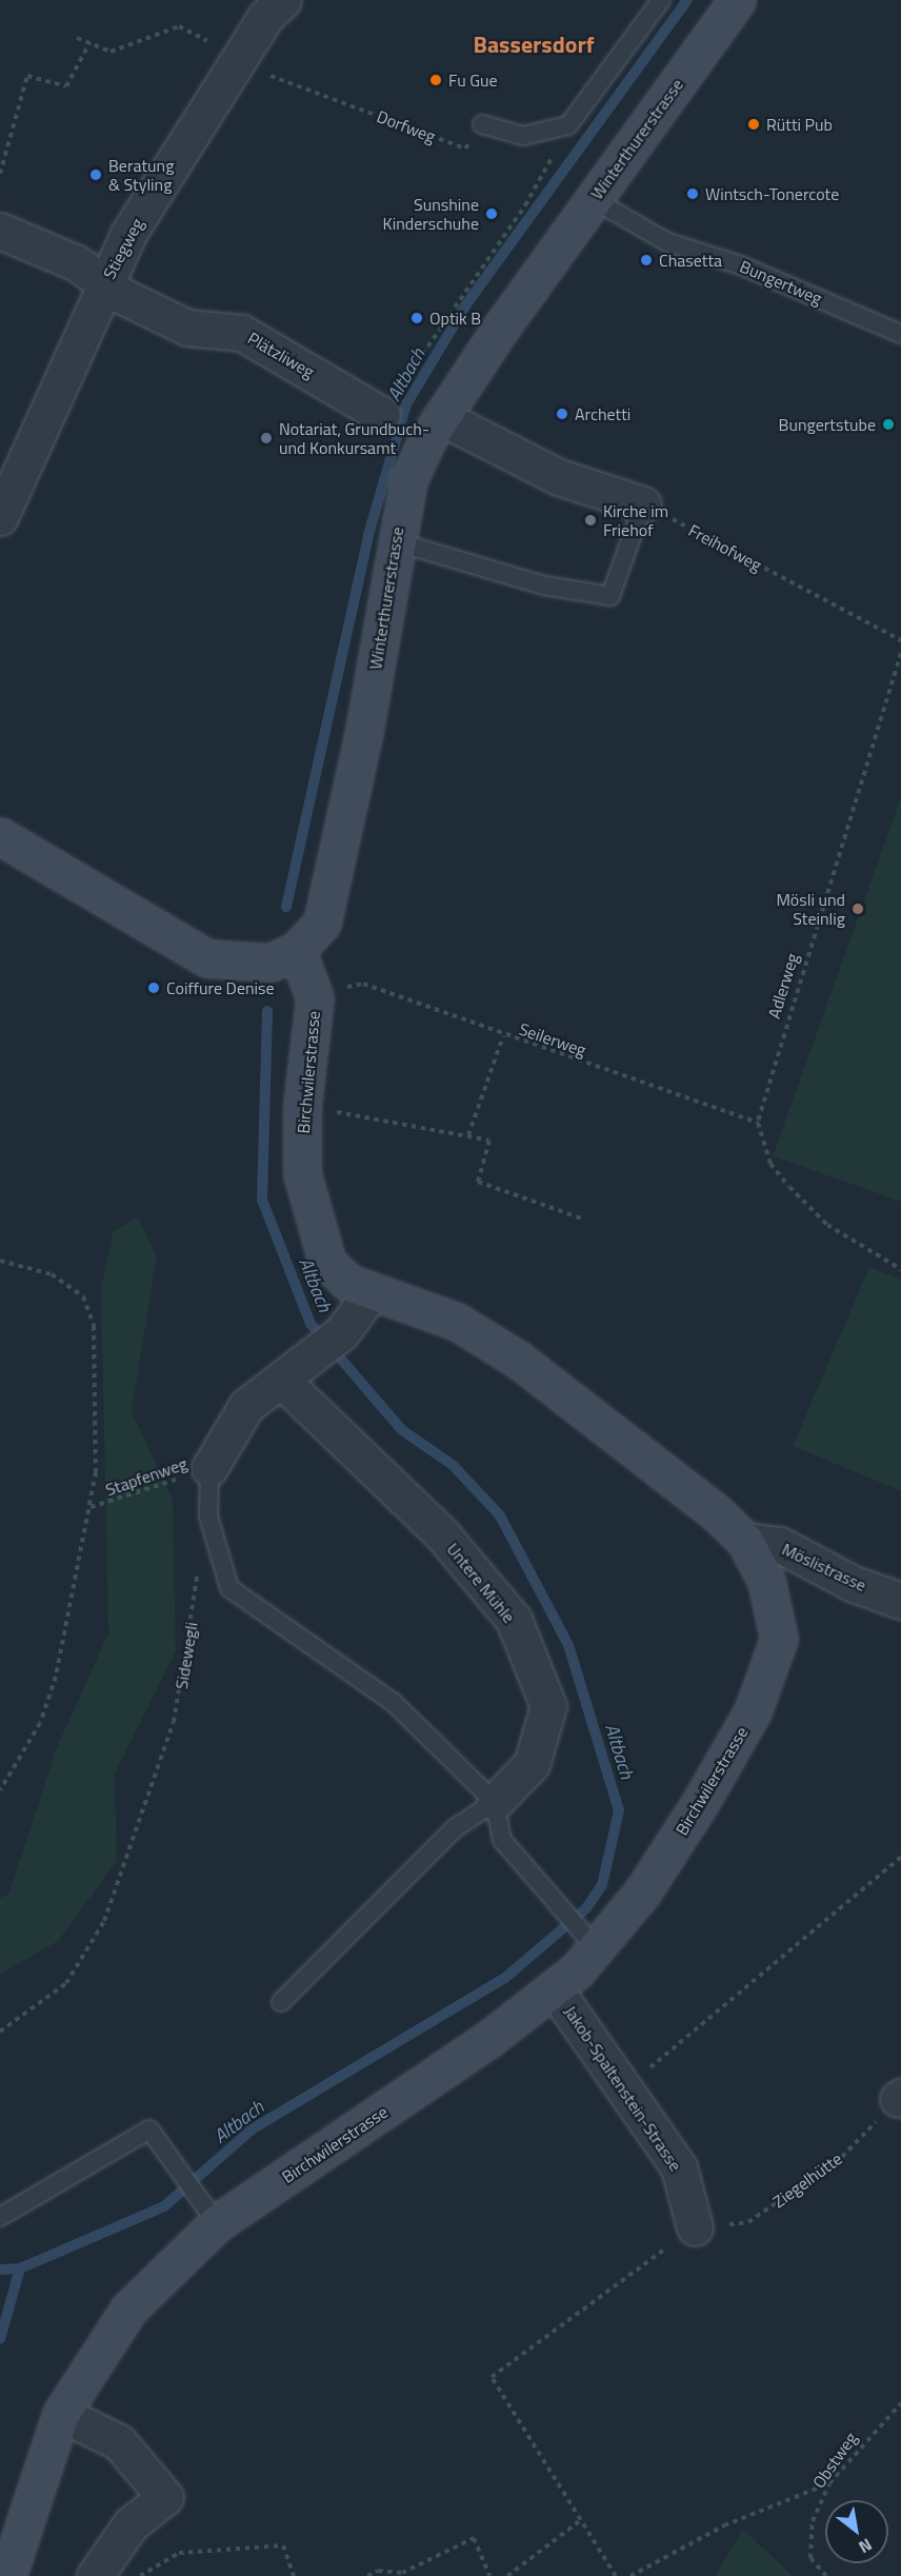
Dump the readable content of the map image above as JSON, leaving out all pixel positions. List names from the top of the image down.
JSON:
{
  "streets": {
    "street": [
      "Winterthurerstrasse",
      "Stiegweg",
      "Plätzliweg",
      "Birchwilerstrasse",
      "Möslistrasse",
      "Untere Mühle",
      "Jakob-Spaltenstein-Strasse"
    ],
    "lane": ["Bungertweg"],
    "path": [
      "Dorfweg",
      "Freihofweg",
      "Adlerweg",
      "Seilerweg",
      "Stapfenweg",
      "Sidewegli",
      "Ziegelhütte",
      "Obstweg"
    ]
  },
  "crossings": [
    ["Dorfweg", "Stiegweg"],
    ["Winterthurerstrasse", "Bungertweg"],
    ["Winterthurerstrasse", "Birchwilerstrasse"],
    ["Stiegweg", "Plätzliweg"],
    ["Adlerweg", "Seilerweg"],
    ["Birchwilerstrasse", "Möslistrasse"],
    ["Birchwilerstrasse", "Jakob-Spaltenstein-Strasse"],
    ["Jakob-Spaltenstein-Strasse", "Ziegelhütte"]
  ],
  "districts": ["Bassersdorf"],
  "water": ["Altbach"],
  "places": [
    "Fu Gue",
    "Rütti Pub",
    "Beratung & Styling",
    "Wintsch-Tonercote",
    "Sunshine Kinderschuhe",
    "Chasetta",
    "Optik B",
    "Archetti",
    "Bungertstube",
    "Notariat, Grundbuch- und Konkursamt",
    "Kirche im Friehof",
    "Mösli und Steinlig",
    "Coiffure Denise"
  ],
  "north": "bottom right"
}
